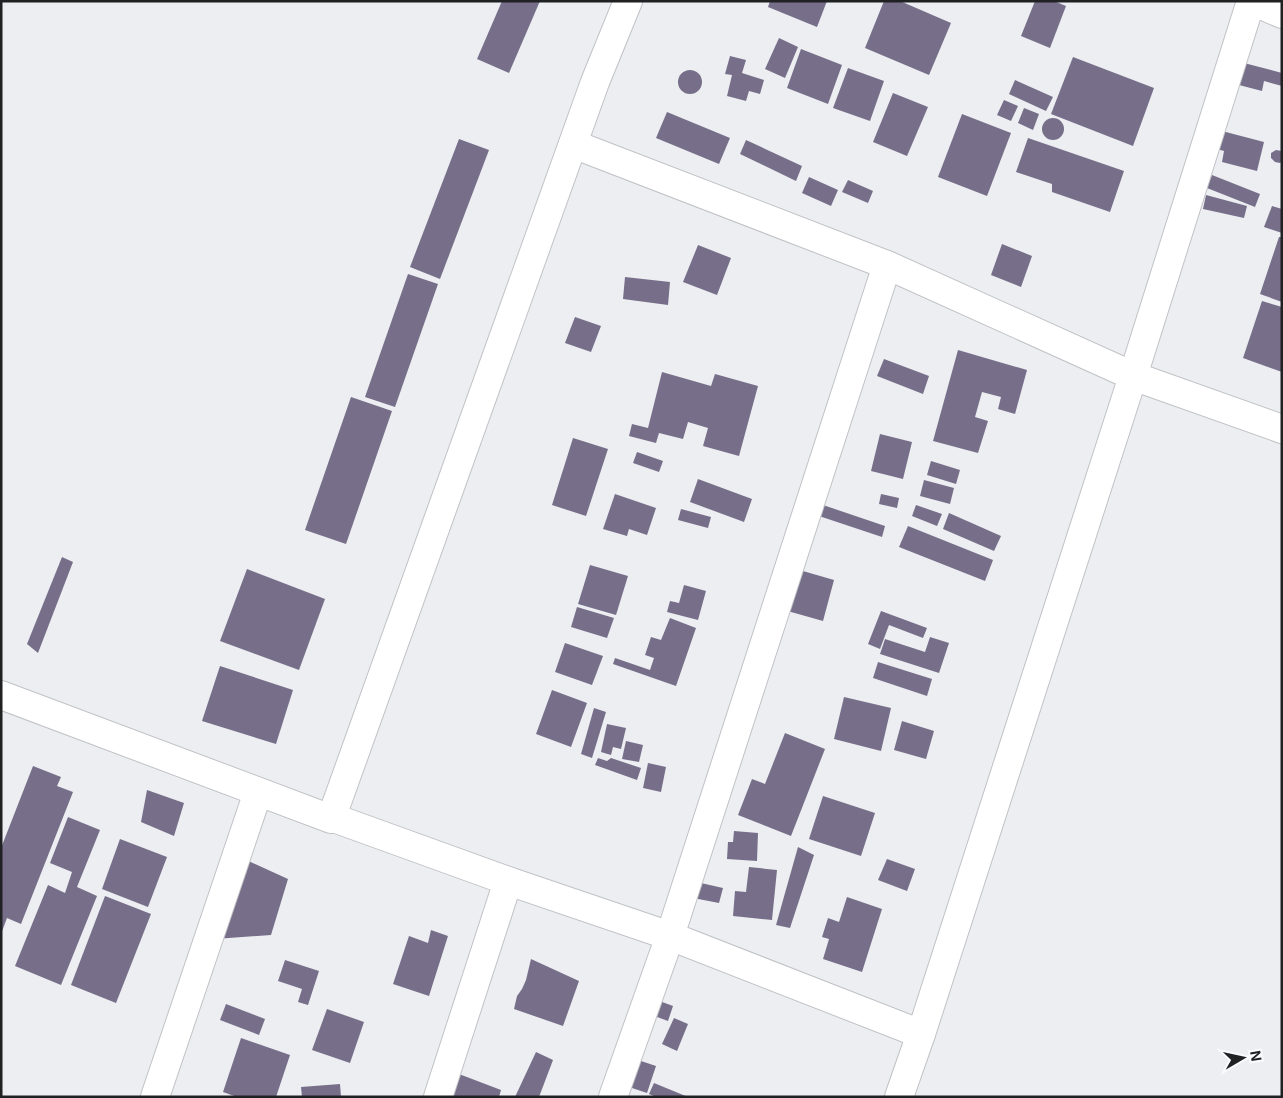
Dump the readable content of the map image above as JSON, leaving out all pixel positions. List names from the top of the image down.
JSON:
{
  "north": "right"
}
